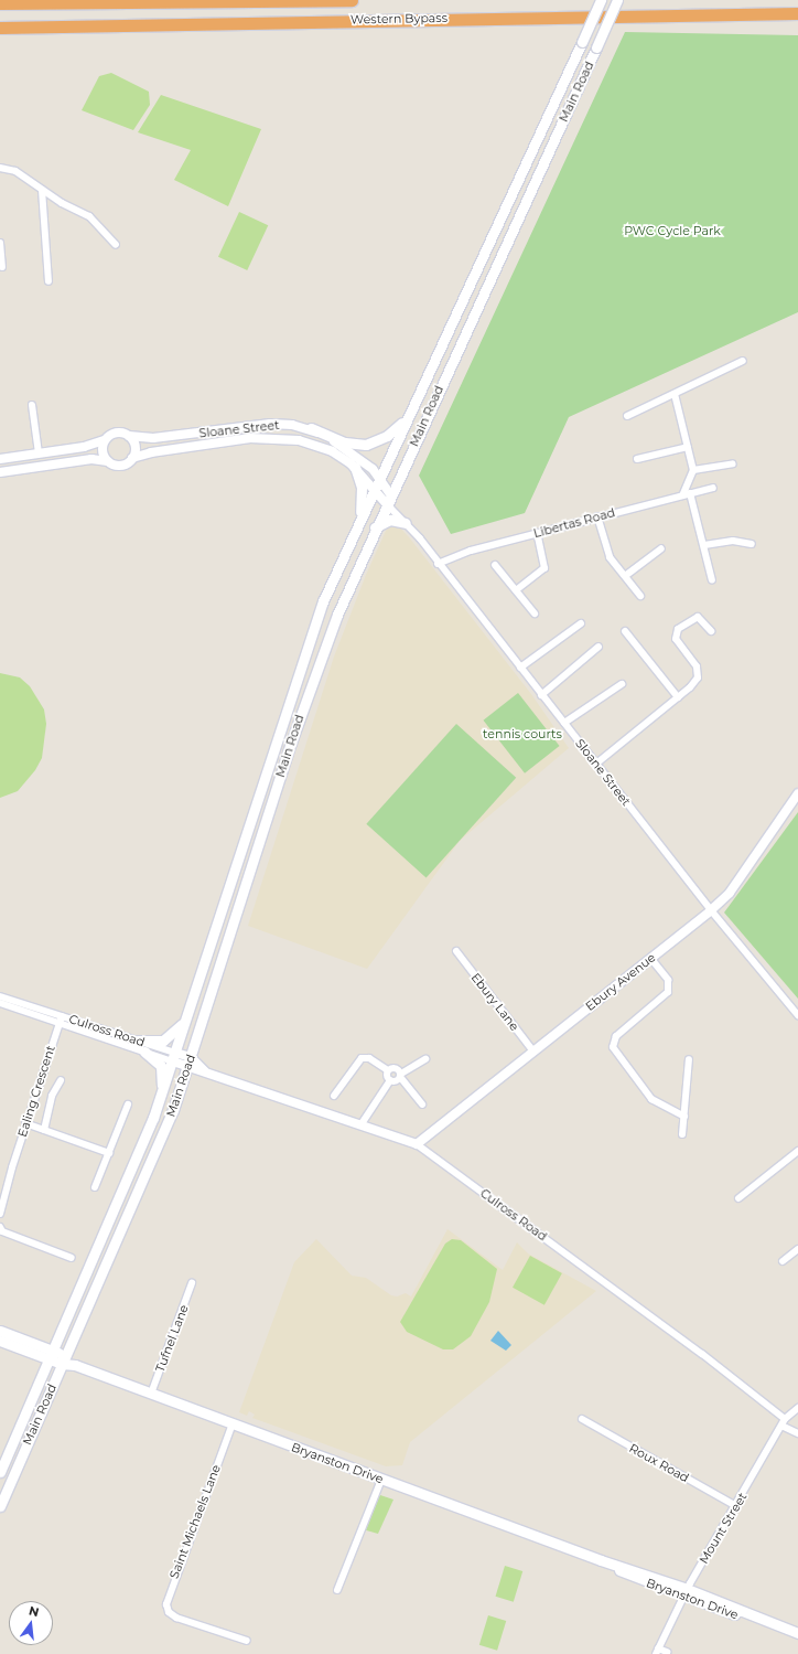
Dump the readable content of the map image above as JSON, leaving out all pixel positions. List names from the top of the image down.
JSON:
{
  "streets": {
    "highway": ["Western Bypass"],
    "main road": ["Main Road", "Bryanston Drive"],
    "street": [
      "Sloane Street",
      "Libertas Road",
      "Ebury Avenue",
      "Ebury Lane",
      "Culross Road",
      "Ealing Crescent",
      "Tufnel Lane",
      "Roux Road",
      "Saint Michaels Lane",
      "Mount Street"
    ]
  },
  "crossings": [
    ["Main Road", "Sloane Street"],
    ["Main Road", "Culross Road"],
    ["Main Road", "Bryanston Drive"],
    ["Sloane Street", "Libertas Road"],
    ["Sloane Street", "Ebury Avenue"],
    ["Ebury Avenue", "Ebury Lane"],
    ["Ebury Avenue", "Culross Road"],
    ["Culross Road", "Ealing Crescent"],
    ["Culross Road", "Mount Street"],
    ["Tufnel Lane", "Bryanston Drive"],
    ["Bryanston Drive", "Saint Michaels Lane"],
    ["Bryanston Drive", "Mount Street"],
    ["Roux Road", "Mount Street"]
  ],
  "parks": ["PWC Cycle Park", "tennis courts"],
  "north": "top"
}
